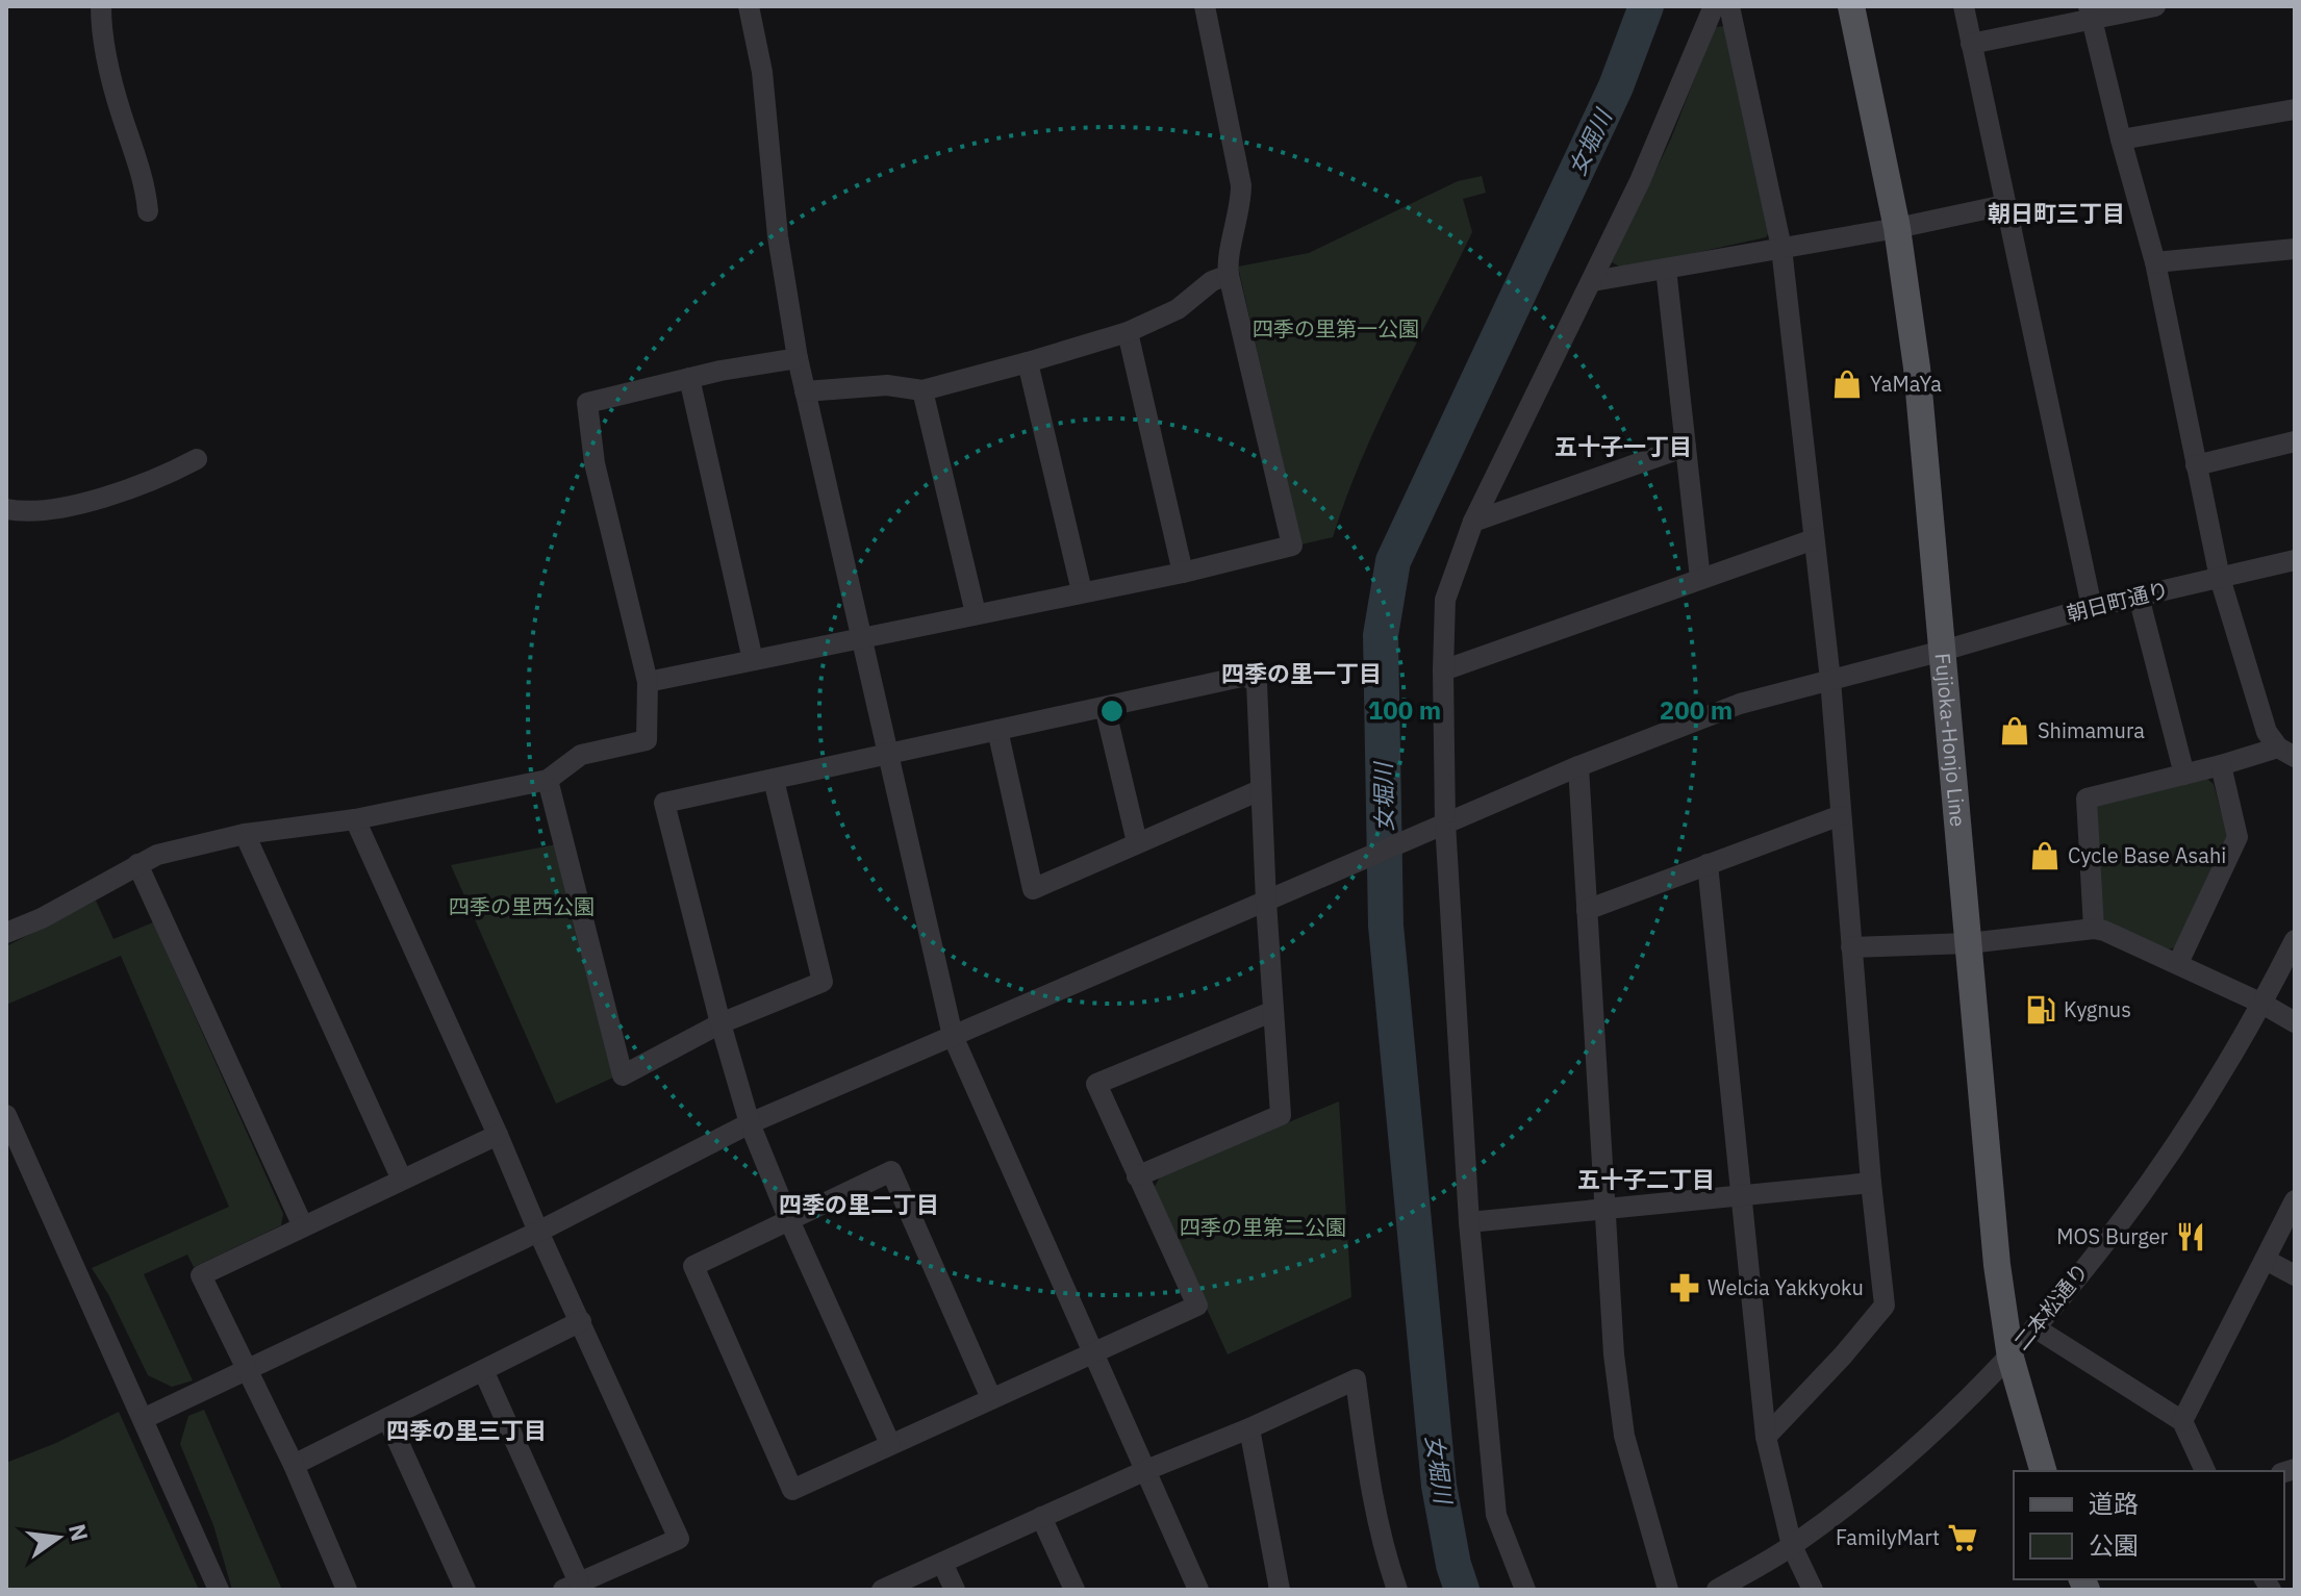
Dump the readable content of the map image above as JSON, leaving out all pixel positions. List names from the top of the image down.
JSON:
{
  "streets": {
    "main road": ["Fujioka-Honjo Line"],
    "street": ["朝日町通り", "二本松通り"]
  },
  "crossings": [
    ["朝日町通り", "Fujioka-Honjo Line"],
    ["Fujioka-Honjo Line", "二本松通り"]
  ],
  "districts": [
    "朝日町三丁目",
    "五十子一丁目",
    "四季の里一丁目",
    "五十子二丁目",
    "四季の里二丁目",
    "四季の里三丁目"
  ],
  "water": ["女堀川"],
  "parks": ["四季の里第一公園", "四季の里西公園", "四季の里第二公園"],
  "places": {
    "shop": ["YaMaYa", "Shimamura", "Cycle Base Asahi"],
    "fuel station": ["Kygnus"],
    "restaurant": ["MOS Burger"],
    "pharmacy": ["Welcia Yakkyoku"],
    "supermarket": ["FamilyMart"]
  },
  "legend": ["道路", "公園"],
  "north": "right",
  "rings": ["100 m", "200 m"]
}
